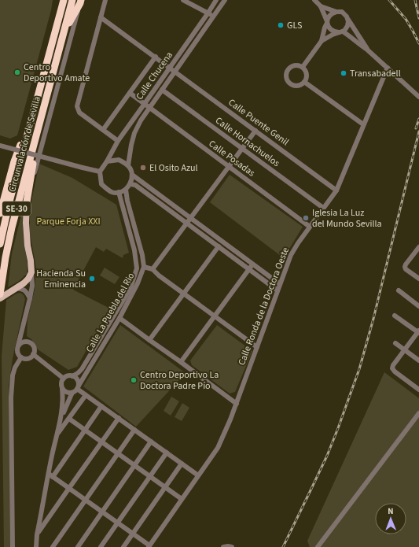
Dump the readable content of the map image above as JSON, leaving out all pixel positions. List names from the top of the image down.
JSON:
{
  "streets": {
    "highway": ["Circunvalación de Sevilla", "SE-30"],
    "street": [
      "Calle Chucena",
      "Calle Puente Genil",
      "Calle Hornachuelos",
      "Calle Posadas",
      "Calle Ronda de la Doctora Oeste",
      "Calle La Puebla del Rio"
    ]
  },
  "crossings": [
    ["Calle Chucena", "Calle Puente Genil"],
    ["Calle Chucena", "Calle Hornachuelos"],
    ["Calle Chucena", "Calle Posadas"],
    ["Calle Chucena", "Calle La Puebla del Rio"],
    ["Calle Puente Genil", "Calle Ronda de la Doctora Oeste"],
    ["Calle Hornachuelos", "Calle Ronda de la Doctora Oeste"],
    ["Calle Posadas", "Calle Ronda de la Doctora Oeste"]
  ],
  "parks": ["Parque Forja XXI"],
  "places": [
    "GLS",
    "Centro Deportivo Amate",
    "Transabadell",
    "El Osito Azul",
    "Iglesia La Luz del Mundo Sevilla",
    "Hacienda Su Eminencia",
    "Centro Deportivo La Doctora Padre Pío"
  ],
  "north": "top"
}
